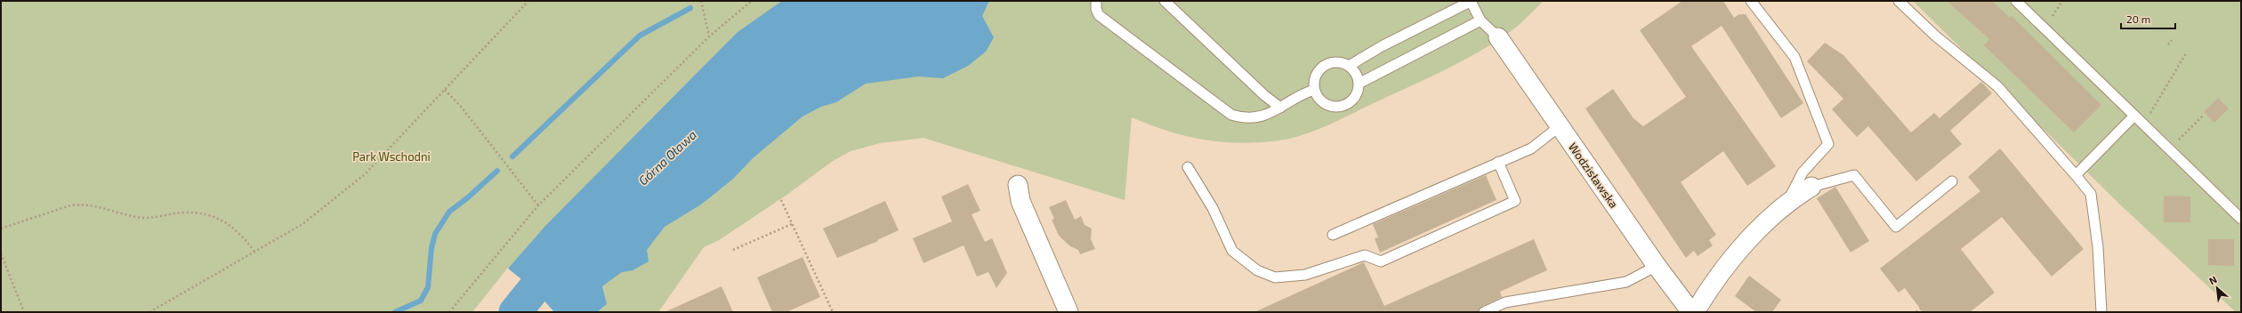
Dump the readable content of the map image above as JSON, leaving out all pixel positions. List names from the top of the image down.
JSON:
{
  "streets": {
    "street": ["Wodzisławska"]
  },
  "water": ["Górna Oława"],
  "parks": ["Park Wschodni"],
  "scale_bar": "20 m",
  "north": "top left"
}
